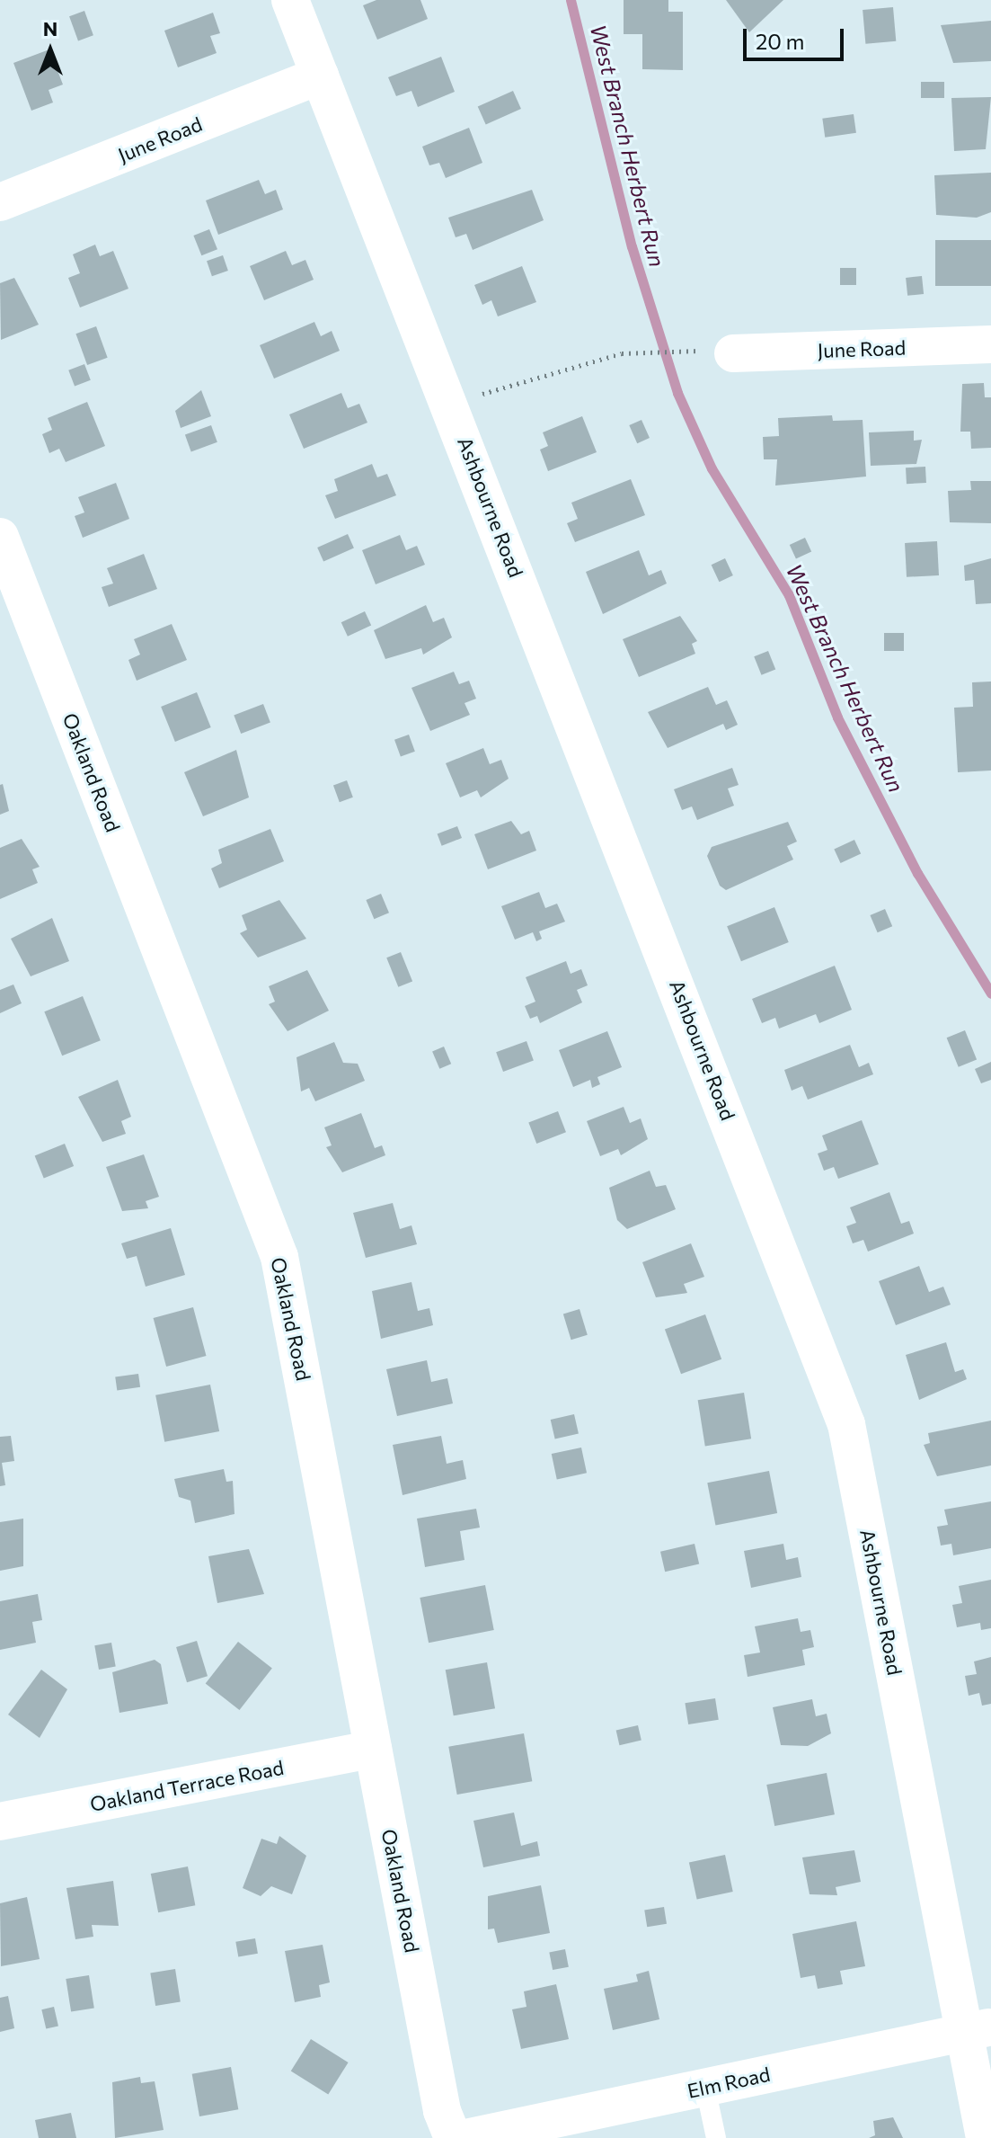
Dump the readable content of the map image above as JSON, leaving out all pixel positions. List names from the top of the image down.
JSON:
{
  "streets": {
    "street": [
      "June Road",
      "Ashbourne Road",
      "Oakland Road",
      "Oakland Terrace Road",
      "Elm Road"
    ]
  },
  "crossings": [
    ["June Road", "Ashbourne Road"],
    ["Ashbourne Road", "Elm Road"],
    ["Oakland Road", "Oakland Terrace Road"]
  ],
  "water": ["West Branch Herbert Run"],
  "scale_bar": "20 m",
  "north": "top"
}
